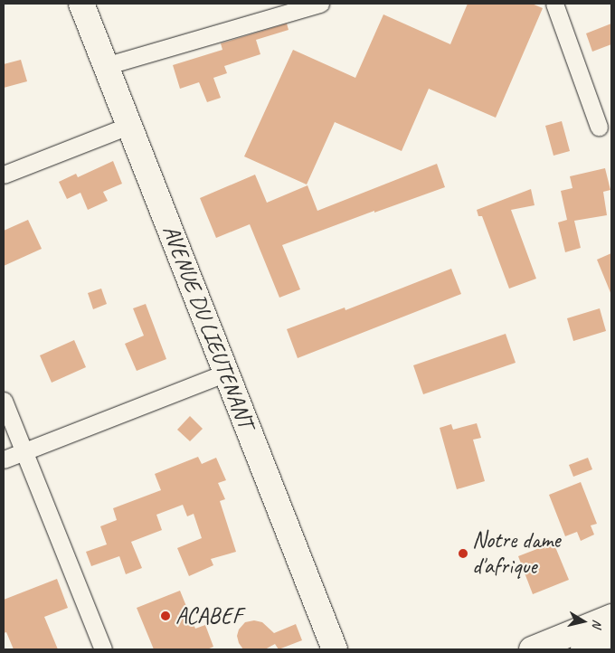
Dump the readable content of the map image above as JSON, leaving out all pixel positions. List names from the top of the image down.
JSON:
{
  "streets": {
    "main road": ["AVENUE DU LIEUTENANT"]
  },
  "places": ["Notre dame d'afrique", "ACABEF"],
  "north": "right"
}
